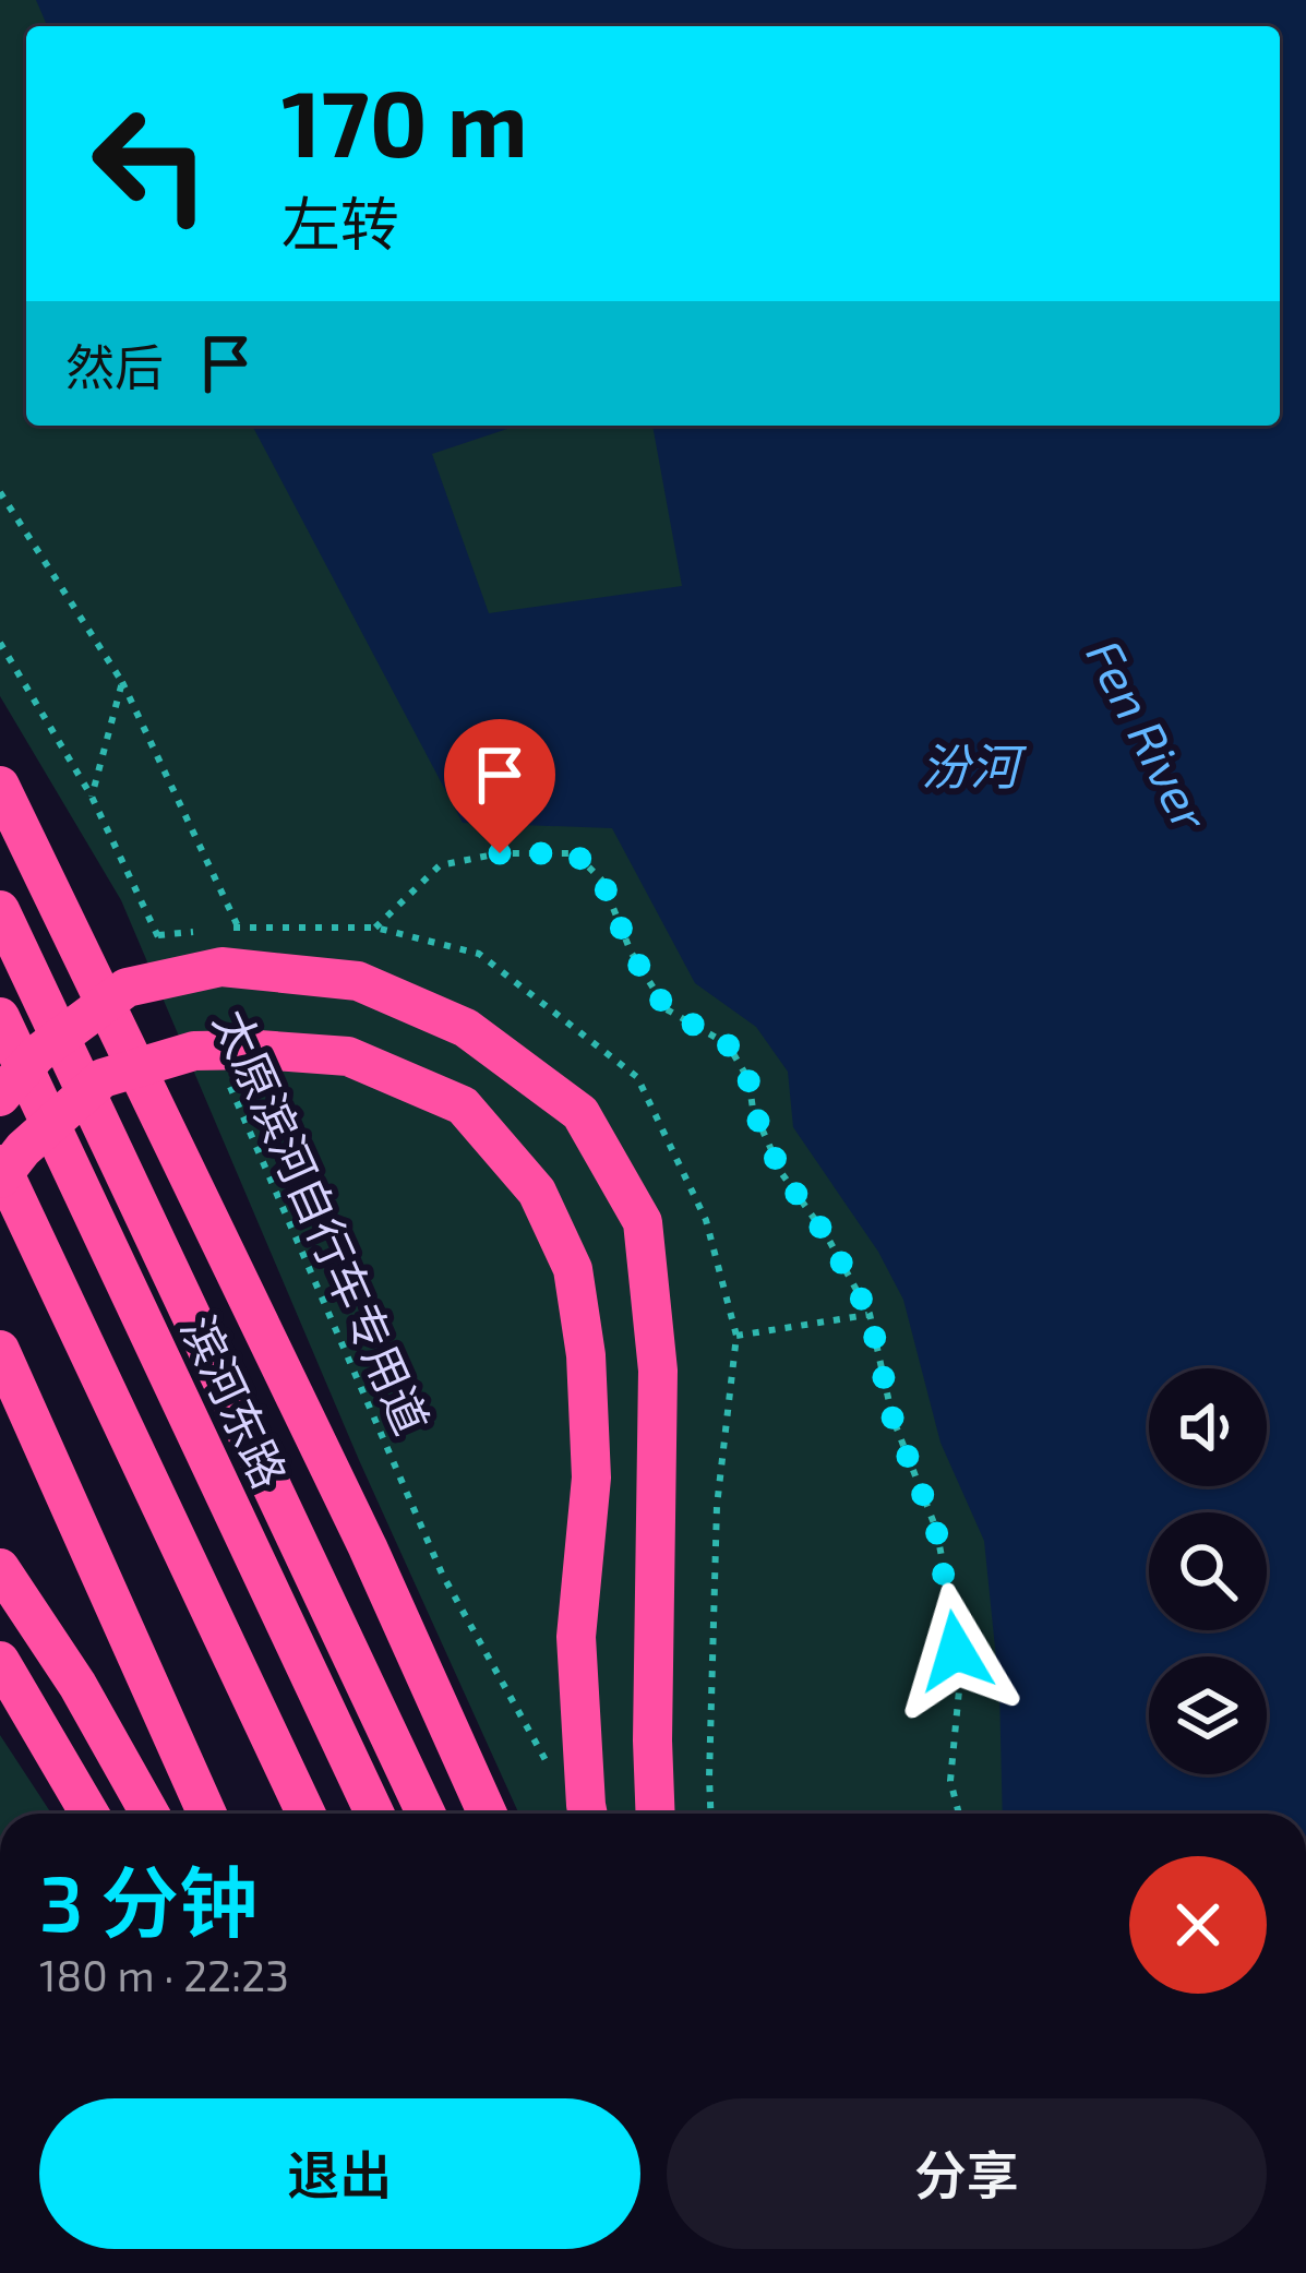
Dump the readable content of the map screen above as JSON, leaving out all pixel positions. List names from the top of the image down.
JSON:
{
  "streets": {
    "highway": ["滨河东路"],
    "path": ["太原滨河自行车专用道"]
  },
  "water": ["Fen River", "汾河"],
  "page": {
    "turn": ["170 m", "左转"],
    "then": "然后",
    "heading": ["3 分钟", "180 m · 22:23"],
    "buttons": ["退出", "分享"]
  }
}
